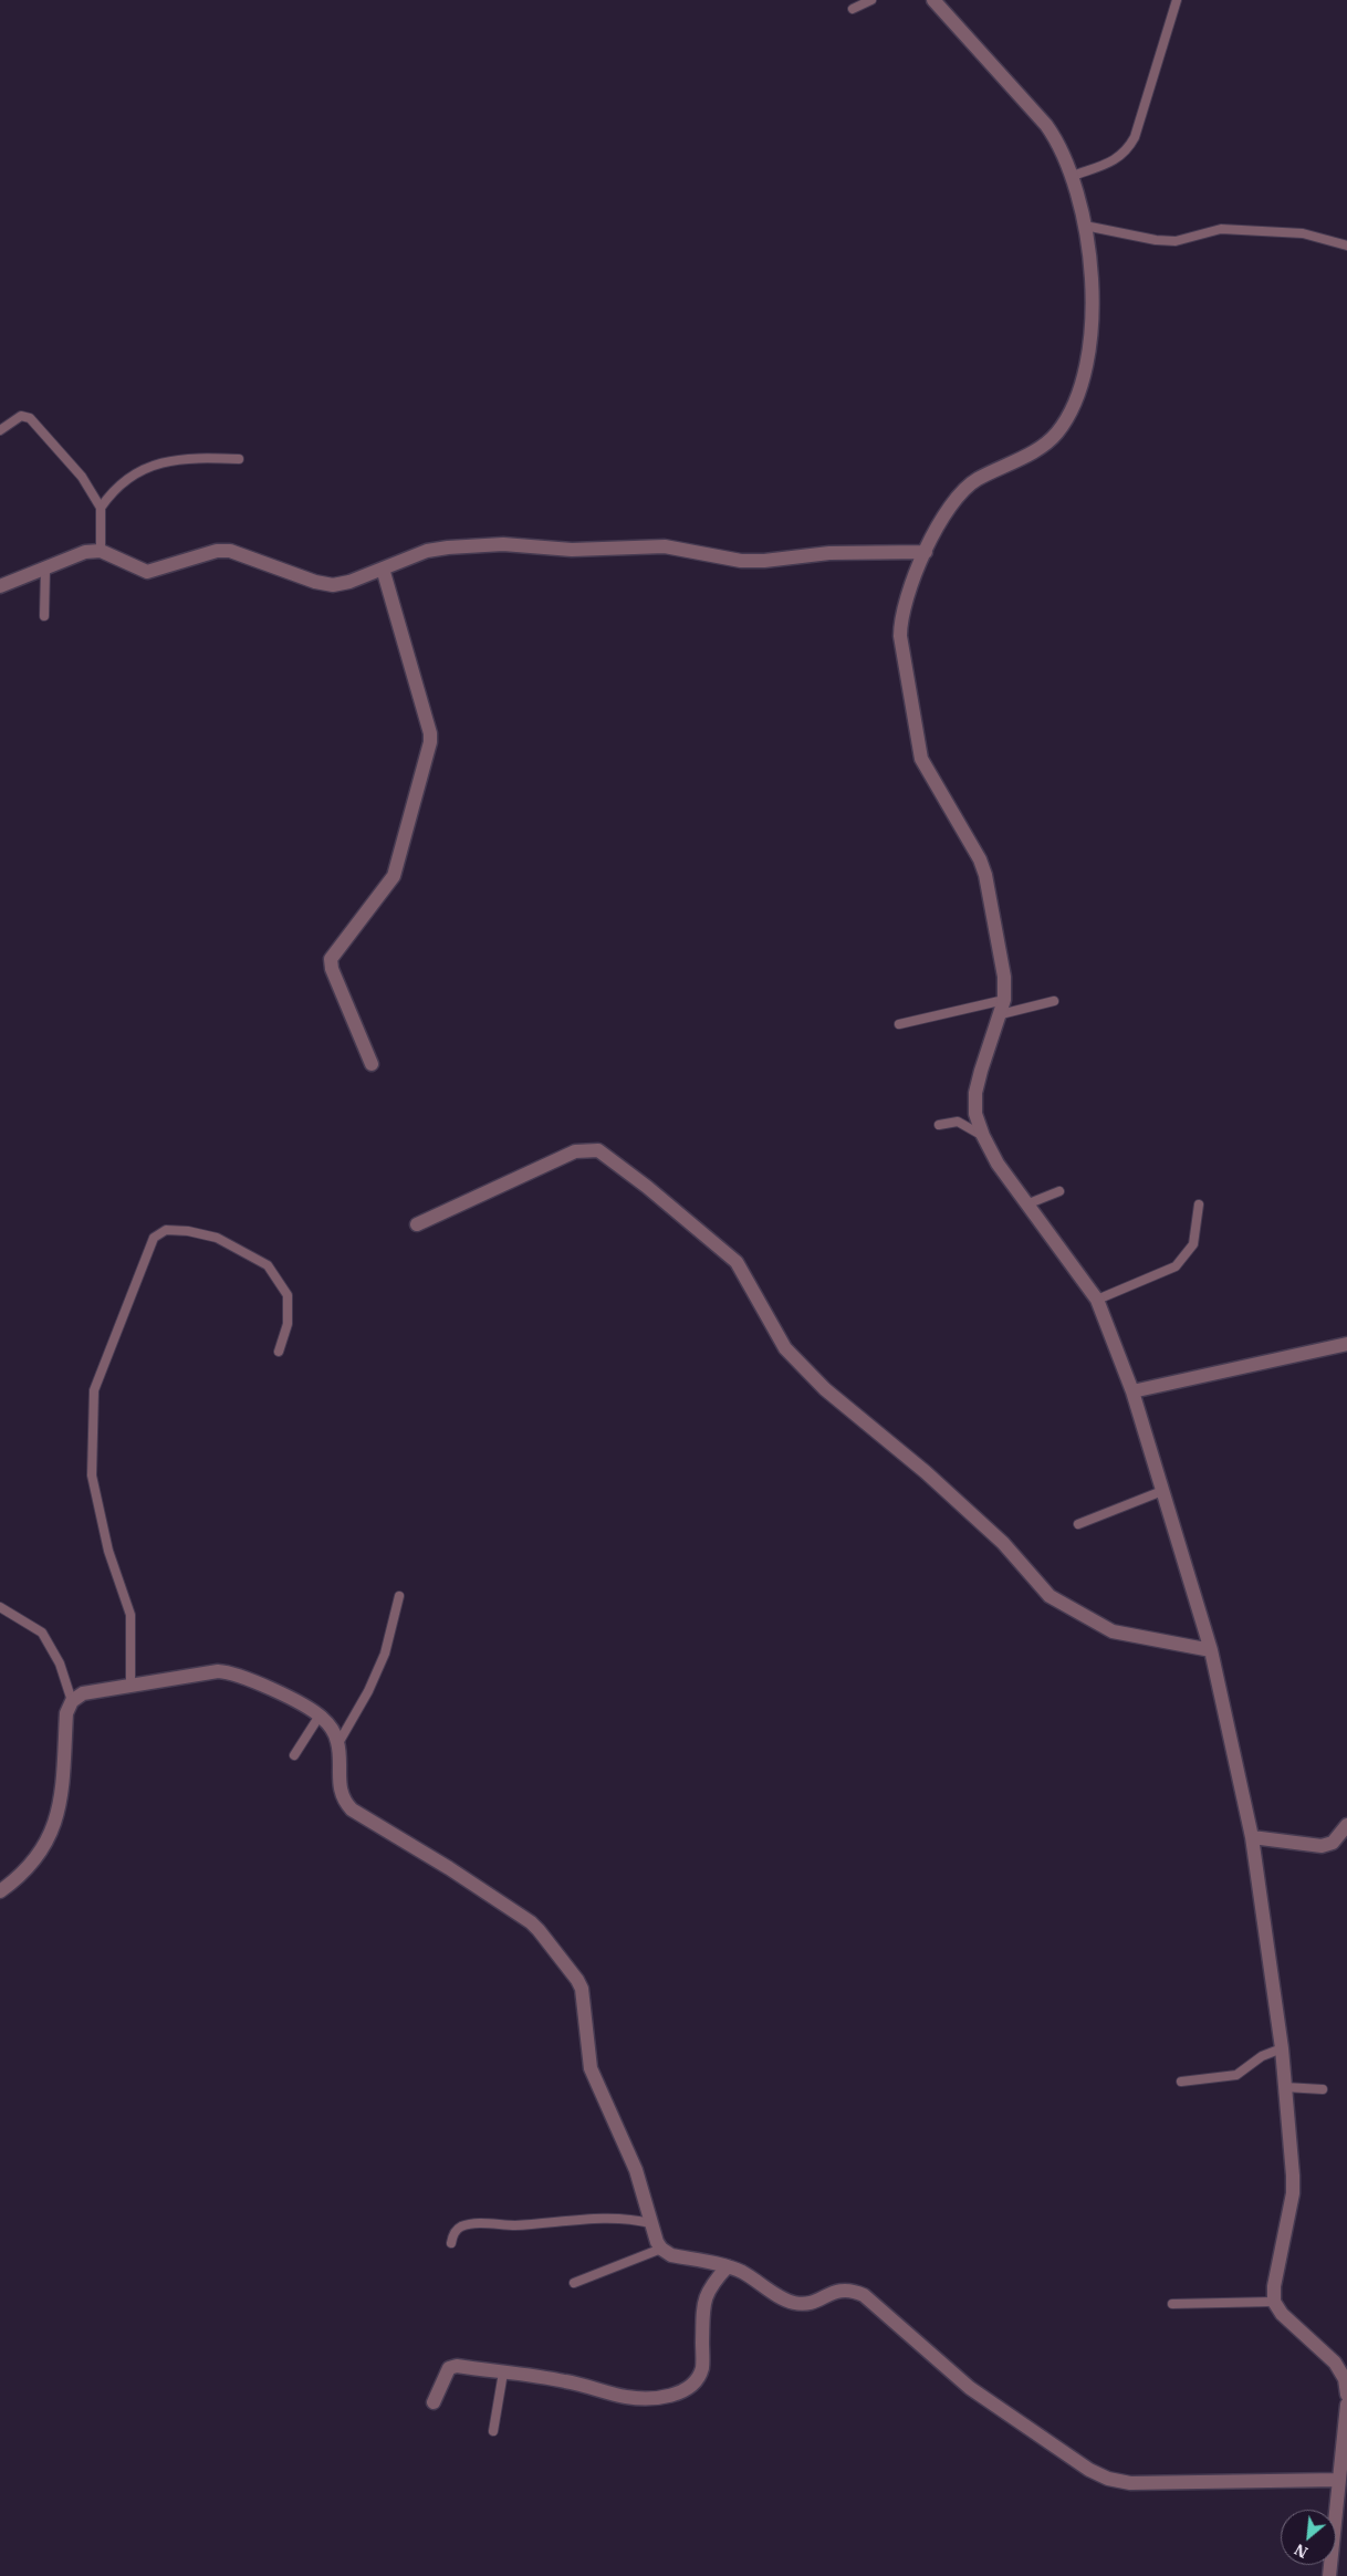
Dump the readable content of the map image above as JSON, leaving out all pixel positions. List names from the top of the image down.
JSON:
{
  "north": "bottom left"
}
